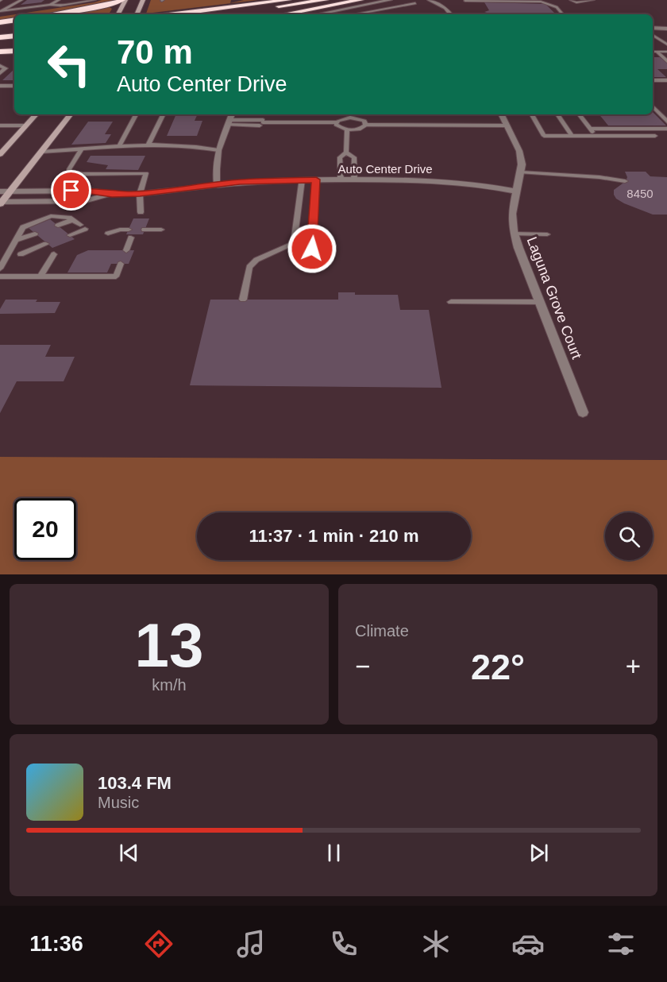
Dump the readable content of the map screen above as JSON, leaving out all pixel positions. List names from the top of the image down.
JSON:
{
  "streets": {
    "street": ["Auto Center Drive", "Laguna Grove Court"]
  },
  "crossings": [
    ["Auto Center Drive", "Laguna Grove Court"]
  ],
  "house_numbers": ["8450"],
  "page": {
    "turn": ["70 m", "Auto Center Drive"],
    "limit": "20",
    "trip": "11:37 · 1 min · 210 m",
    "tile": [
      ["13", "km/h"],
      "Climate"
    ],
    "heat": ["−", "22°", "+"],
    "song": ["103.4 FM", "Music"],
    "tabs": "11:36"
  }
}
